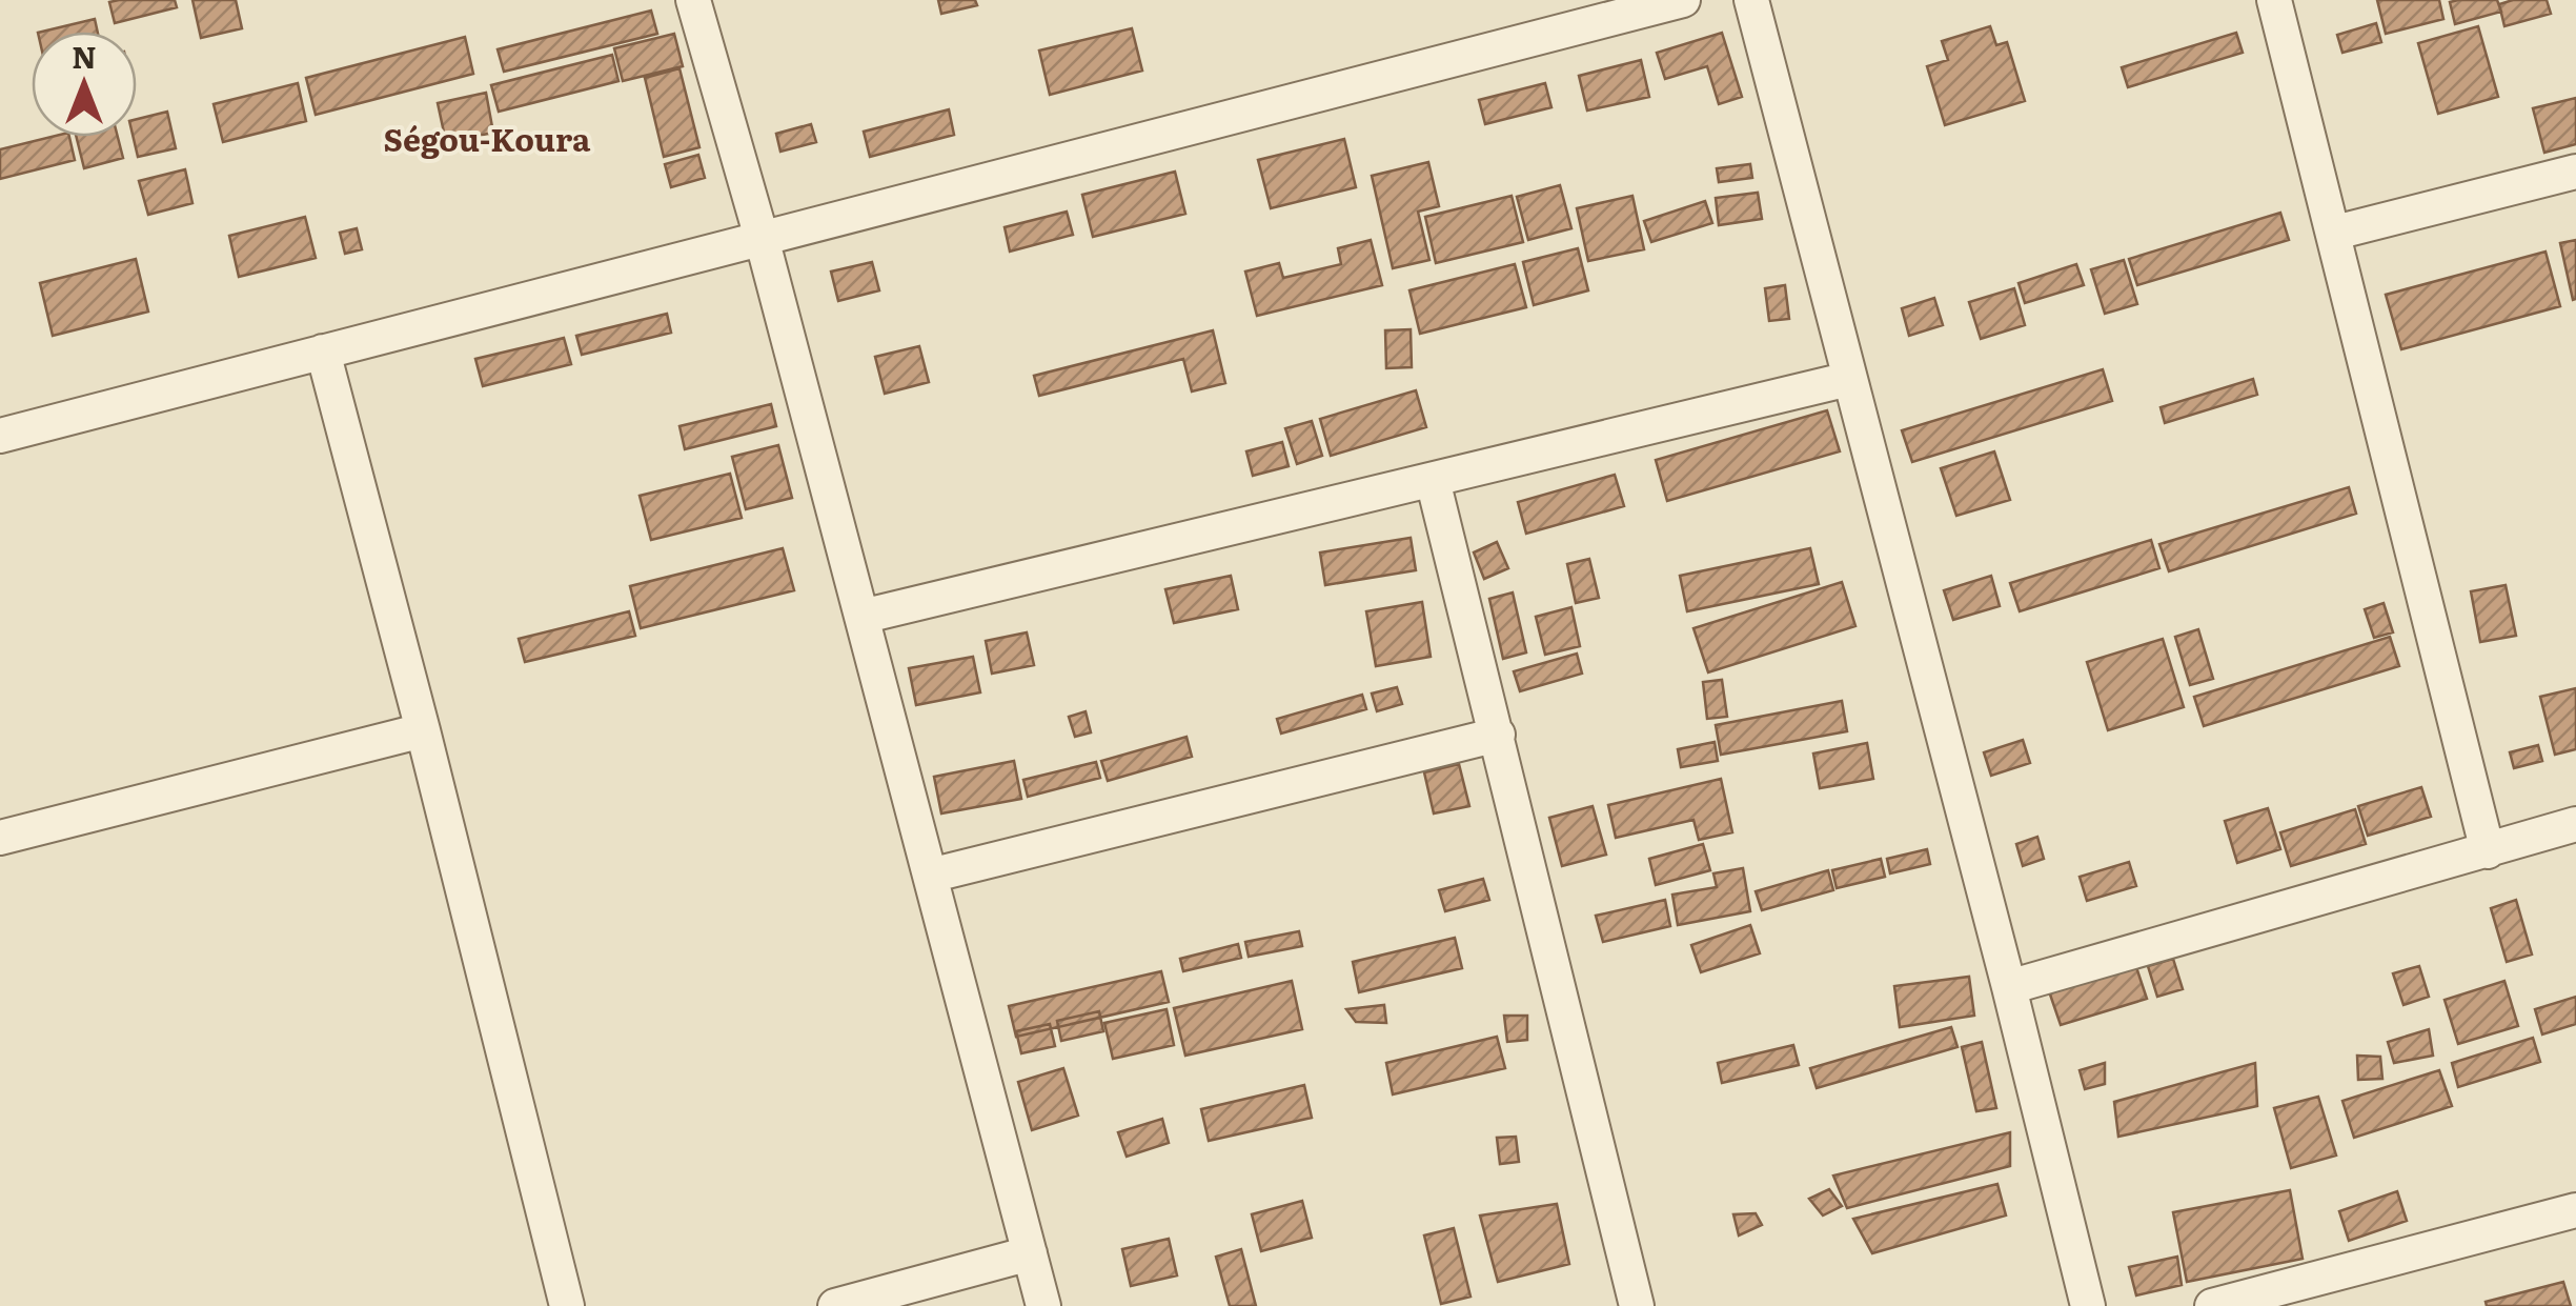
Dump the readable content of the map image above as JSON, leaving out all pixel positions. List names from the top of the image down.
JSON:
{
  "districts": ["Ségou-Koura"],
  "north": "top"
}
